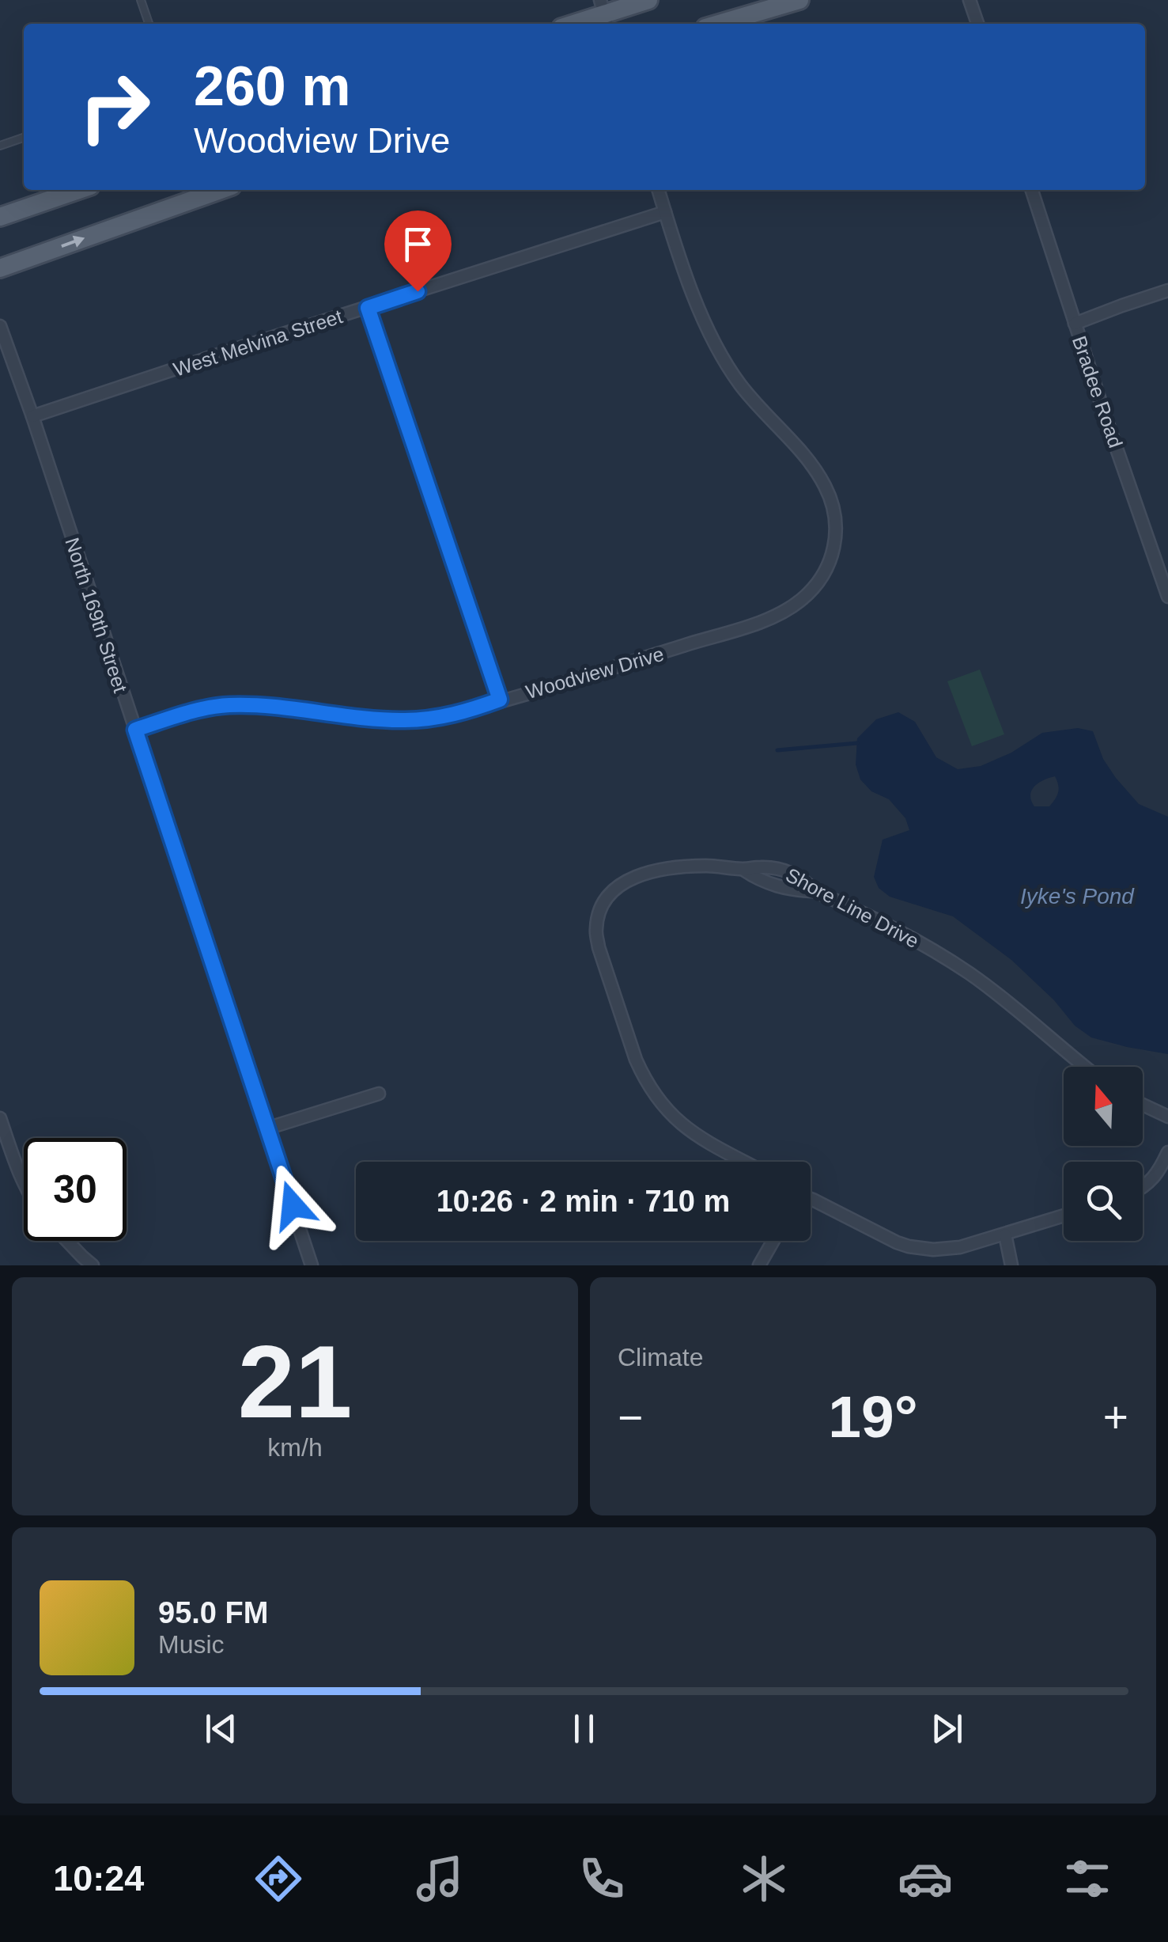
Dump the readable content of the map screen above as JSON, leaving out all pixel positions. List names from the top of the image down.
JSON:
{
  "streets": {
    "street": [
      "West Melvina Street",
      "Bradee Road",
      "North 169th Street",
      "Woodview Drive",
      "Shore Line Drive"
    ]
  },
  "crossings": [
    ["West Melvina Street", "North 169th Street"],
    ["West Melvina Street", "Woodview Drive"],
    ["North 169th Street", "Woodview Drive"]
  ],
  "water": ["Iyke's Pond"],
  "north": "top",
  "page": {
    "turn": ["260 m", "Woodview Drive"],
    "limit": "30",
    "trip": "10:26 · 2 min · 710 m",
    "tile": [
      ["21", "km/h"],
      "Climate"
    ],
    "heat": ["−", "19°", "+"],
    "song": ["95.0 FM", "Music"],
    "tabs": "10:24"
  }
}
